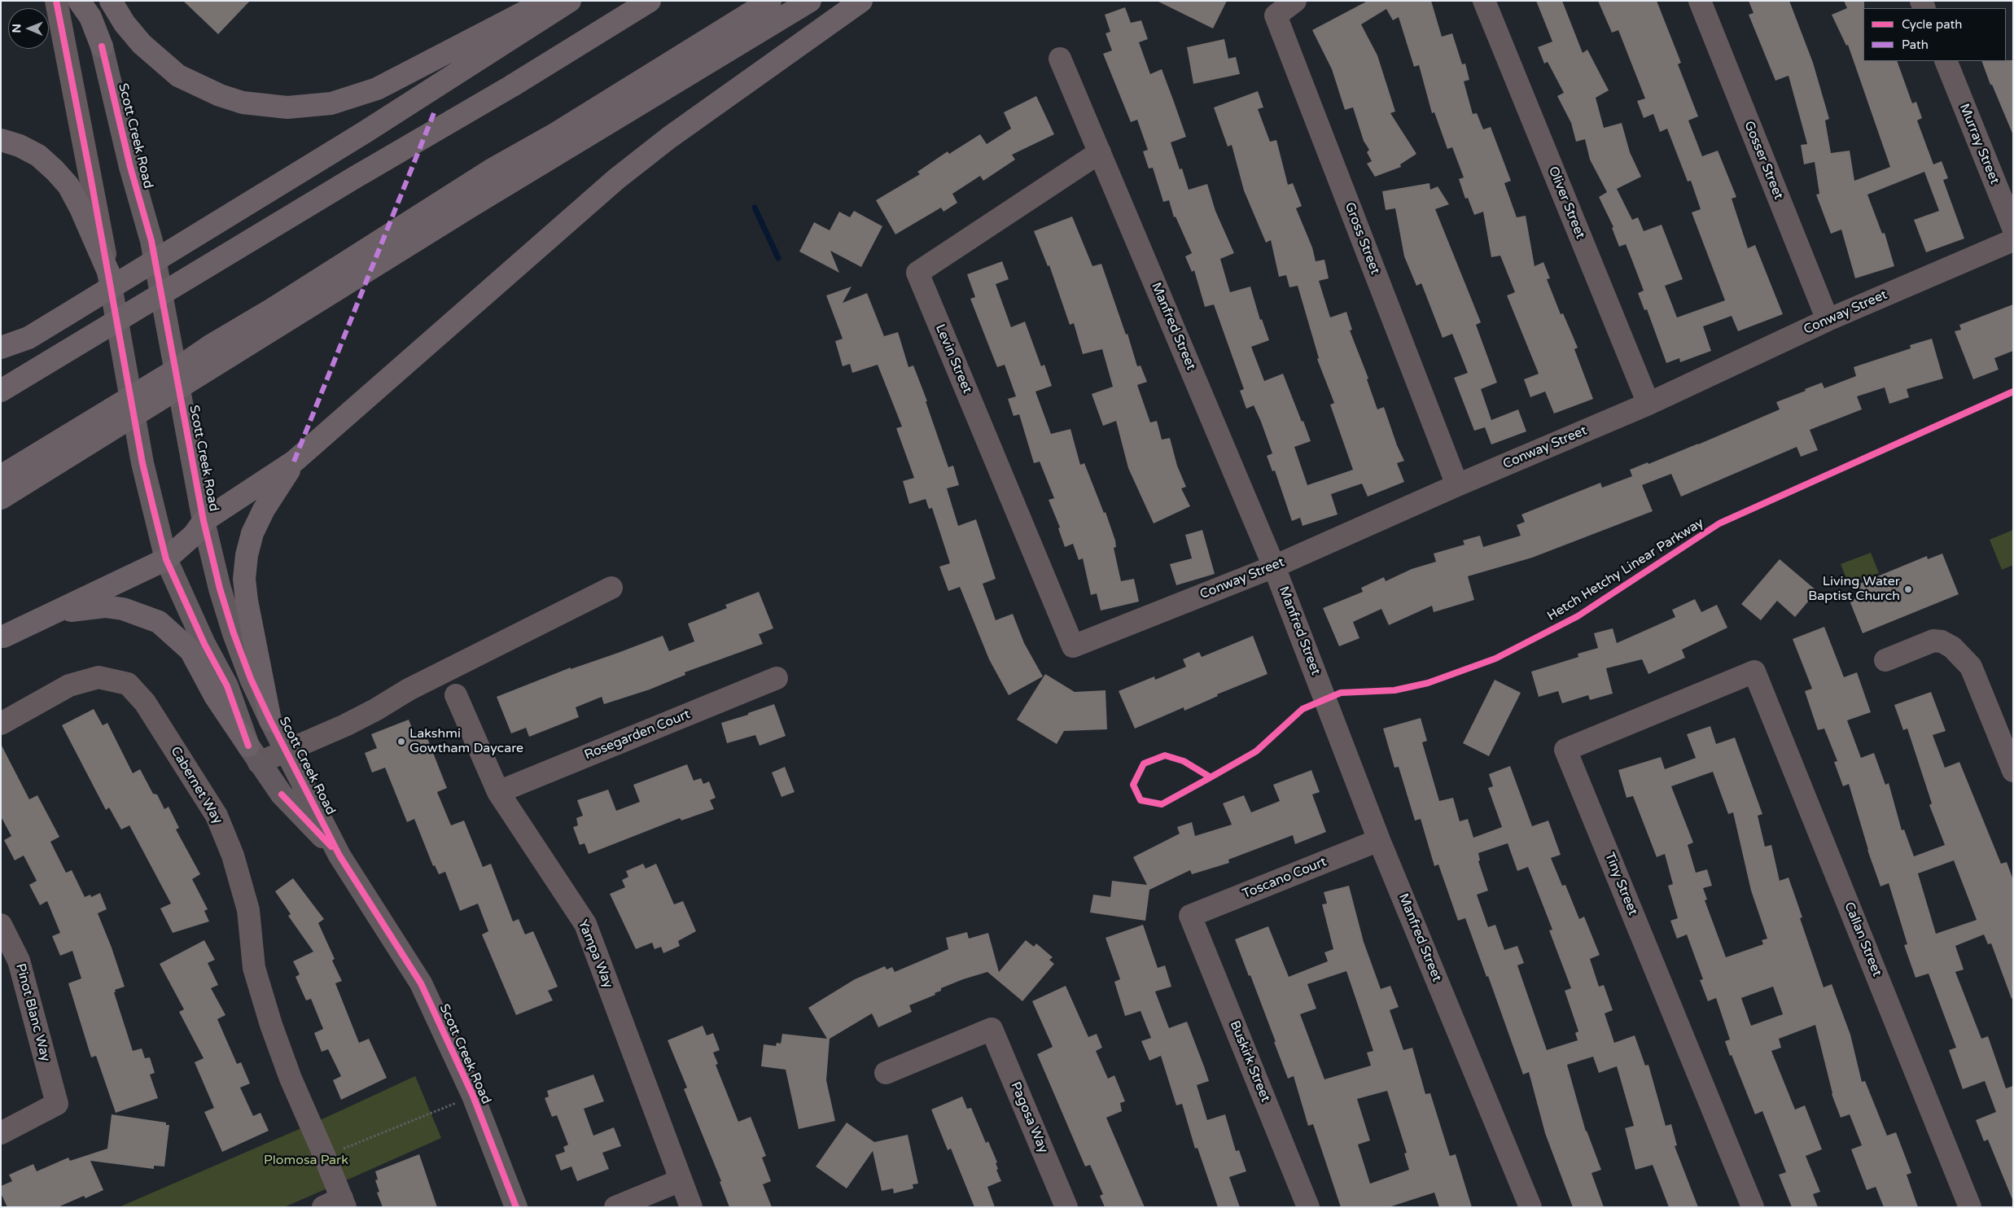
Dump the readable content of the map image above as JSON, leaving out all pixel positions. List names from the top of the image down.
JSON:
{
  "streets": {
    "main road": ["Scott Creek Road"],
    "street": [
      "Murray Street",
      "Gosser Street",
      "Oliver Street",
      "Gross Street",
      "Conway Street",
      "Manfred Street",
      "Levin Street",
      "Rosegarden Court",
      "Cabernet Way",
      "Toscano Court",
      "Tiny Street",
      "Callan Street",
      "Yampa Way",
      "Pinot Blanc Way",
      "Buskirk Street",
      "Pagosa Way"
    ],
    "cycle path": ["Hetch Hetchy Linear Parkway"]
  },
  "crossings": [
    ["Gosser Street", "Conway Street"],
    ["Oliver Street", "Conway Street"],
    ["Gross Street", "Conway Street"],
    ["Conway Street", "Manfred Street"],
    ["Conway Street", "Levin Street"],
    ["Manfred Street", "Levin Street"],
    ["Manfred Street", "Toscano Court"],
    ["Rosegarden Court", "Yampa Way"],
    ["Toscano Court", "Buskirk Street"],
    ["Tiny Street", "Callan Street"]
  ],
  "parks": ["Plomosa Park"],
  "places": ["Living Water Baptist Church", "Lakshmi Gowtham Daycare"],
  "legend": ["Cycle path", "Path"],
  "north": "left"
}
